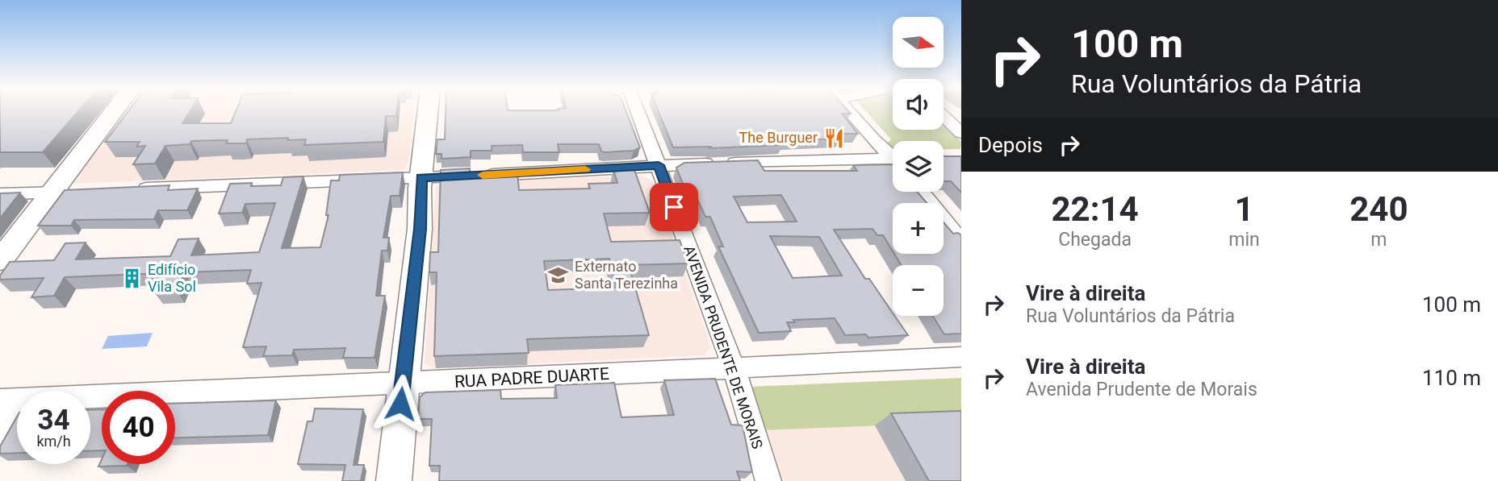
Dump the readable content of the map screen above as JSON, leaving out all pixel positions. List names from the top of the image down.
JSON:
{
  "streets": {
    "street": ["AVENIDA PRUDENTE DE MORAIS", "RUA PADRE DUARTE"]
  },
  "crossings": [
    ["AVENIDA PRUDENTE DE MORAIS", "RUA PADRE DUARTE"]
  ],
  "places": {
    "restaurant": ["The Burguer"],
    "school or university": ["Externato Santa Terezinha"],
    "building": ["Edifício Vila Sol"]
  },
  "north": "right",
  "page": {
    "turn": ["100 m", "Rua Voluntários da Pátria"],
    "map_buttons": ["+", "−"],
    "then": "Depois",
    "eta": [
      "22:14",
      "Chegada",
      "1",
      "min",
      "240",
      "m"
    ],
    "list": [
      {
        "name": "Vire à direita",
        "note": "Rua Voluntários da Pátria",
        "value": "100 m"
      },
      {
        "name": "Vire à direita",
        "note": "Avenida Prudente de Morais",
        "value": "110 m"
      }
    ],
    "speed": "34 km/h",
    "limit": "40"
  }
}
